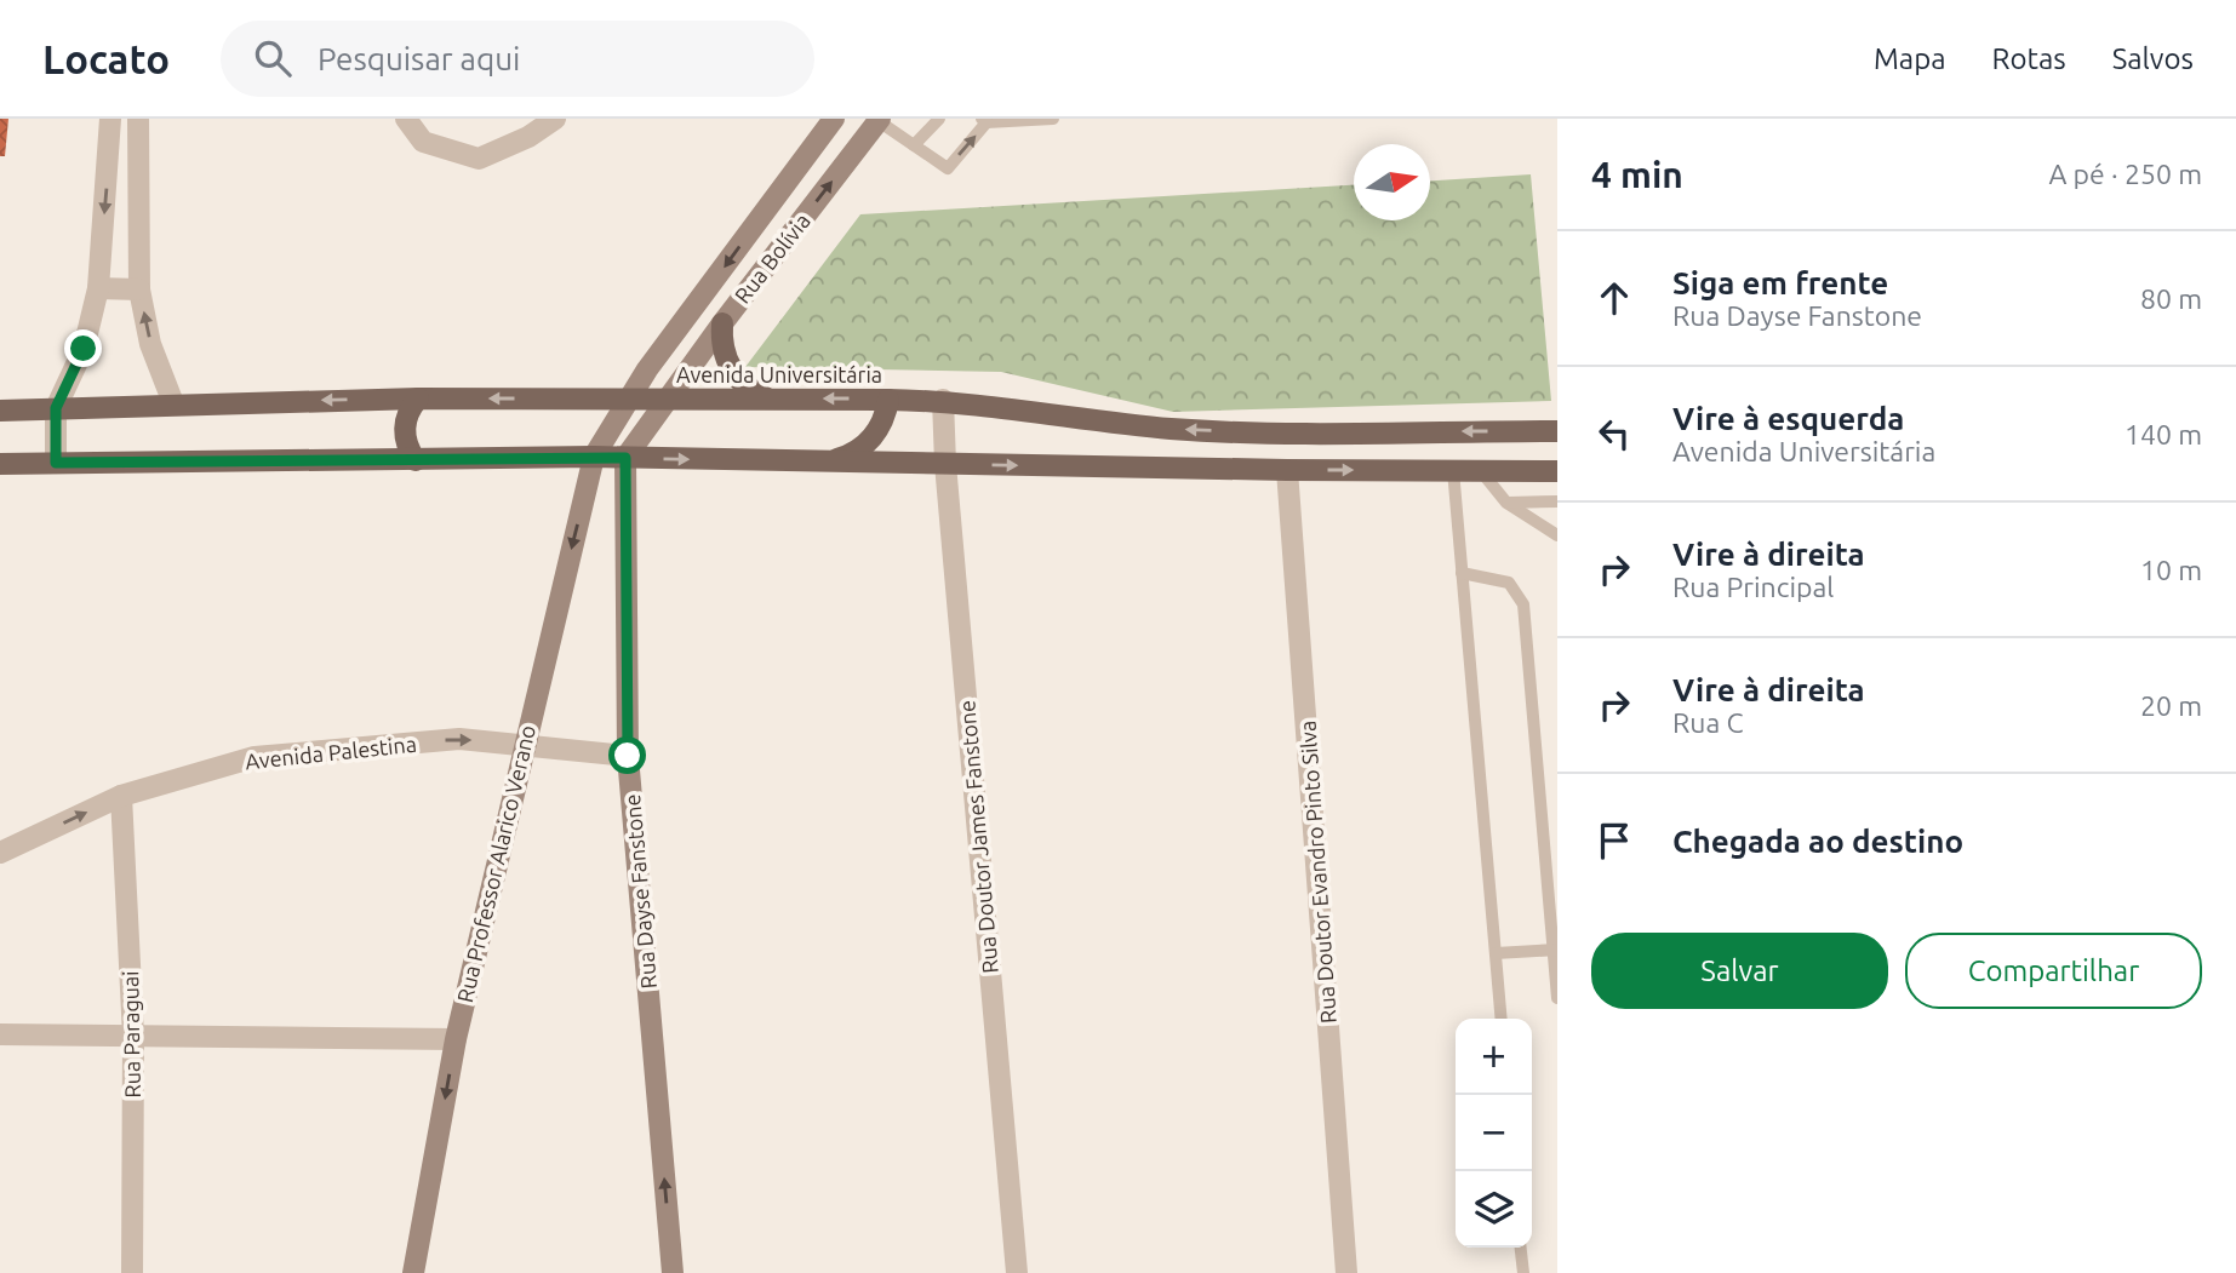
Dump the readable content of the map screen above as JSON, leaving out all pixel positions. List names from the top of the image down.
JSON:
{
  "streets": {
    "main road": [
      "Rua Bolívia",
      "Avenida Universitária",
      "Rua Professor Alarico Verano",
      "Rua Dayse Fanstone"
    ],
    "street": [
      "Avenida Palestina",
      "Rua Doutor James Fanstone",
      "Rua Doutor Evandro Pinto Silva",
      "Rua Paraguai"
    ]
  },
  "crossings": [
    ["Rua Bolívia", "Avenida Universitária"],
    ["Rua Bolívia", "Rua Professor Alarico Verano"],
    ["Rua Bolívia", "Rua Dayse Fanstone"],
    ["Avenida Universitária", "Rua Doutor James Fanstone"],
    ["Avenida Palestina", "Rua Professor Alarico Verano"],
    ["Avenida Palestina", "Rua Dayse Fanstone"],
    ["Avenida Palestina", "Rua Paraguai"]
  ],
  "one_way": ["Avenida Palestina", "Rua Professor Alarico Verano", "Rua Dayse Fanstone"],
  "north": "right",
  "page": {
    "header": "Locato",
    "search": "Pesquisar aqui",
    "nav": ["Mapa", "Rotas", "Salvos"],
    "heading": ["4 min", "A pé · 250 m"],
    "list": [
      ["Siga em frente", "Rua Dayse Fanstone", "80 m"],
      ["Vire à esquerda", "Avenida Universitária", "140 m"],
      ["Vire à direita", "Rua Principal", "10 m"],
      ["Vire à direita", "Rua C", "20 m"],
      "Chegada ao destino"
    ],
    "buttons": ["Salvar", "Compartilhar"],
    "map_buttons": ["+", "−"]
  }
}
